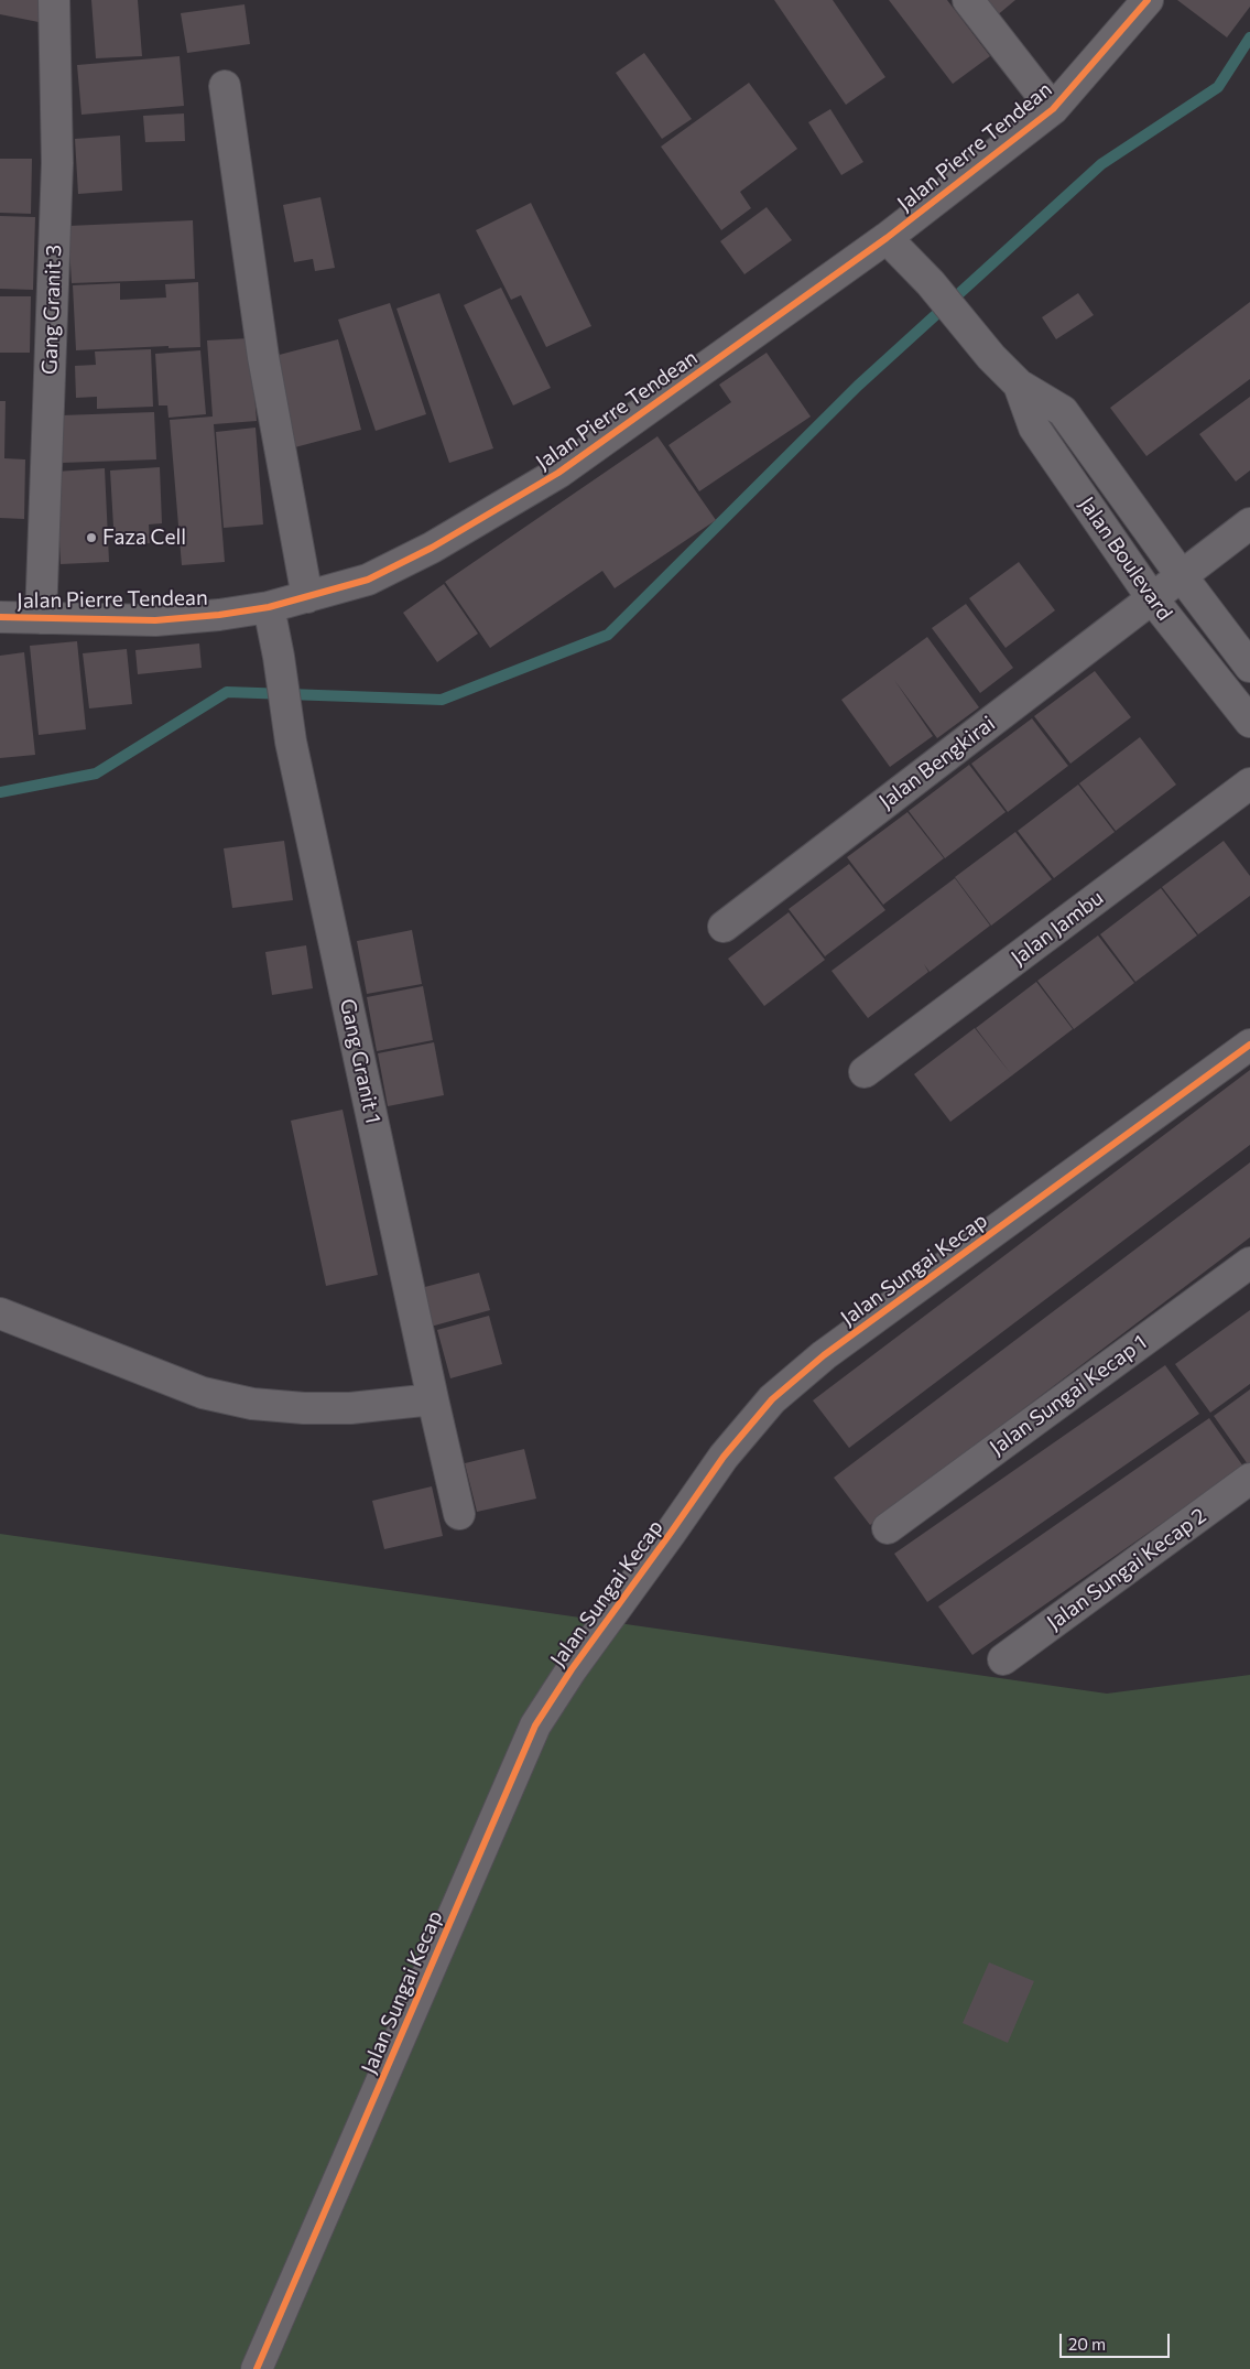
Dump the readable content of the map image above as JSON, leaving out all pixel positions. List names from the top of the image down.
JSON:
{
  "streets": {
    "street": [
      "Jalan Pierre Tendean",
      "Gang Granit 3",
      "Jalan Boulevard",
      "Jalan Bengkirai",
      "Jalan Jambu",
      "Gang Granit 1",
      "Jalan Sungai Kecap",
      "Jalan Sungai Kecap 1",
      "Jalan Sungai Kecap 2"
    ]
  },
  "crossings": [
    ["Jalan Pierre Tendean", "Gang Granit 3"],
    ["Jalan Pierre Tendean", "Jalan Boulevard"],
    ["Jalan Pierre Tendean", "Gang Granit 1"],
    ["Jalan Boulevard", "Jalan Bengkirai"]
  ],
  "places": ["Faza Cell"],
  "scale_bar": "20 m"
}
